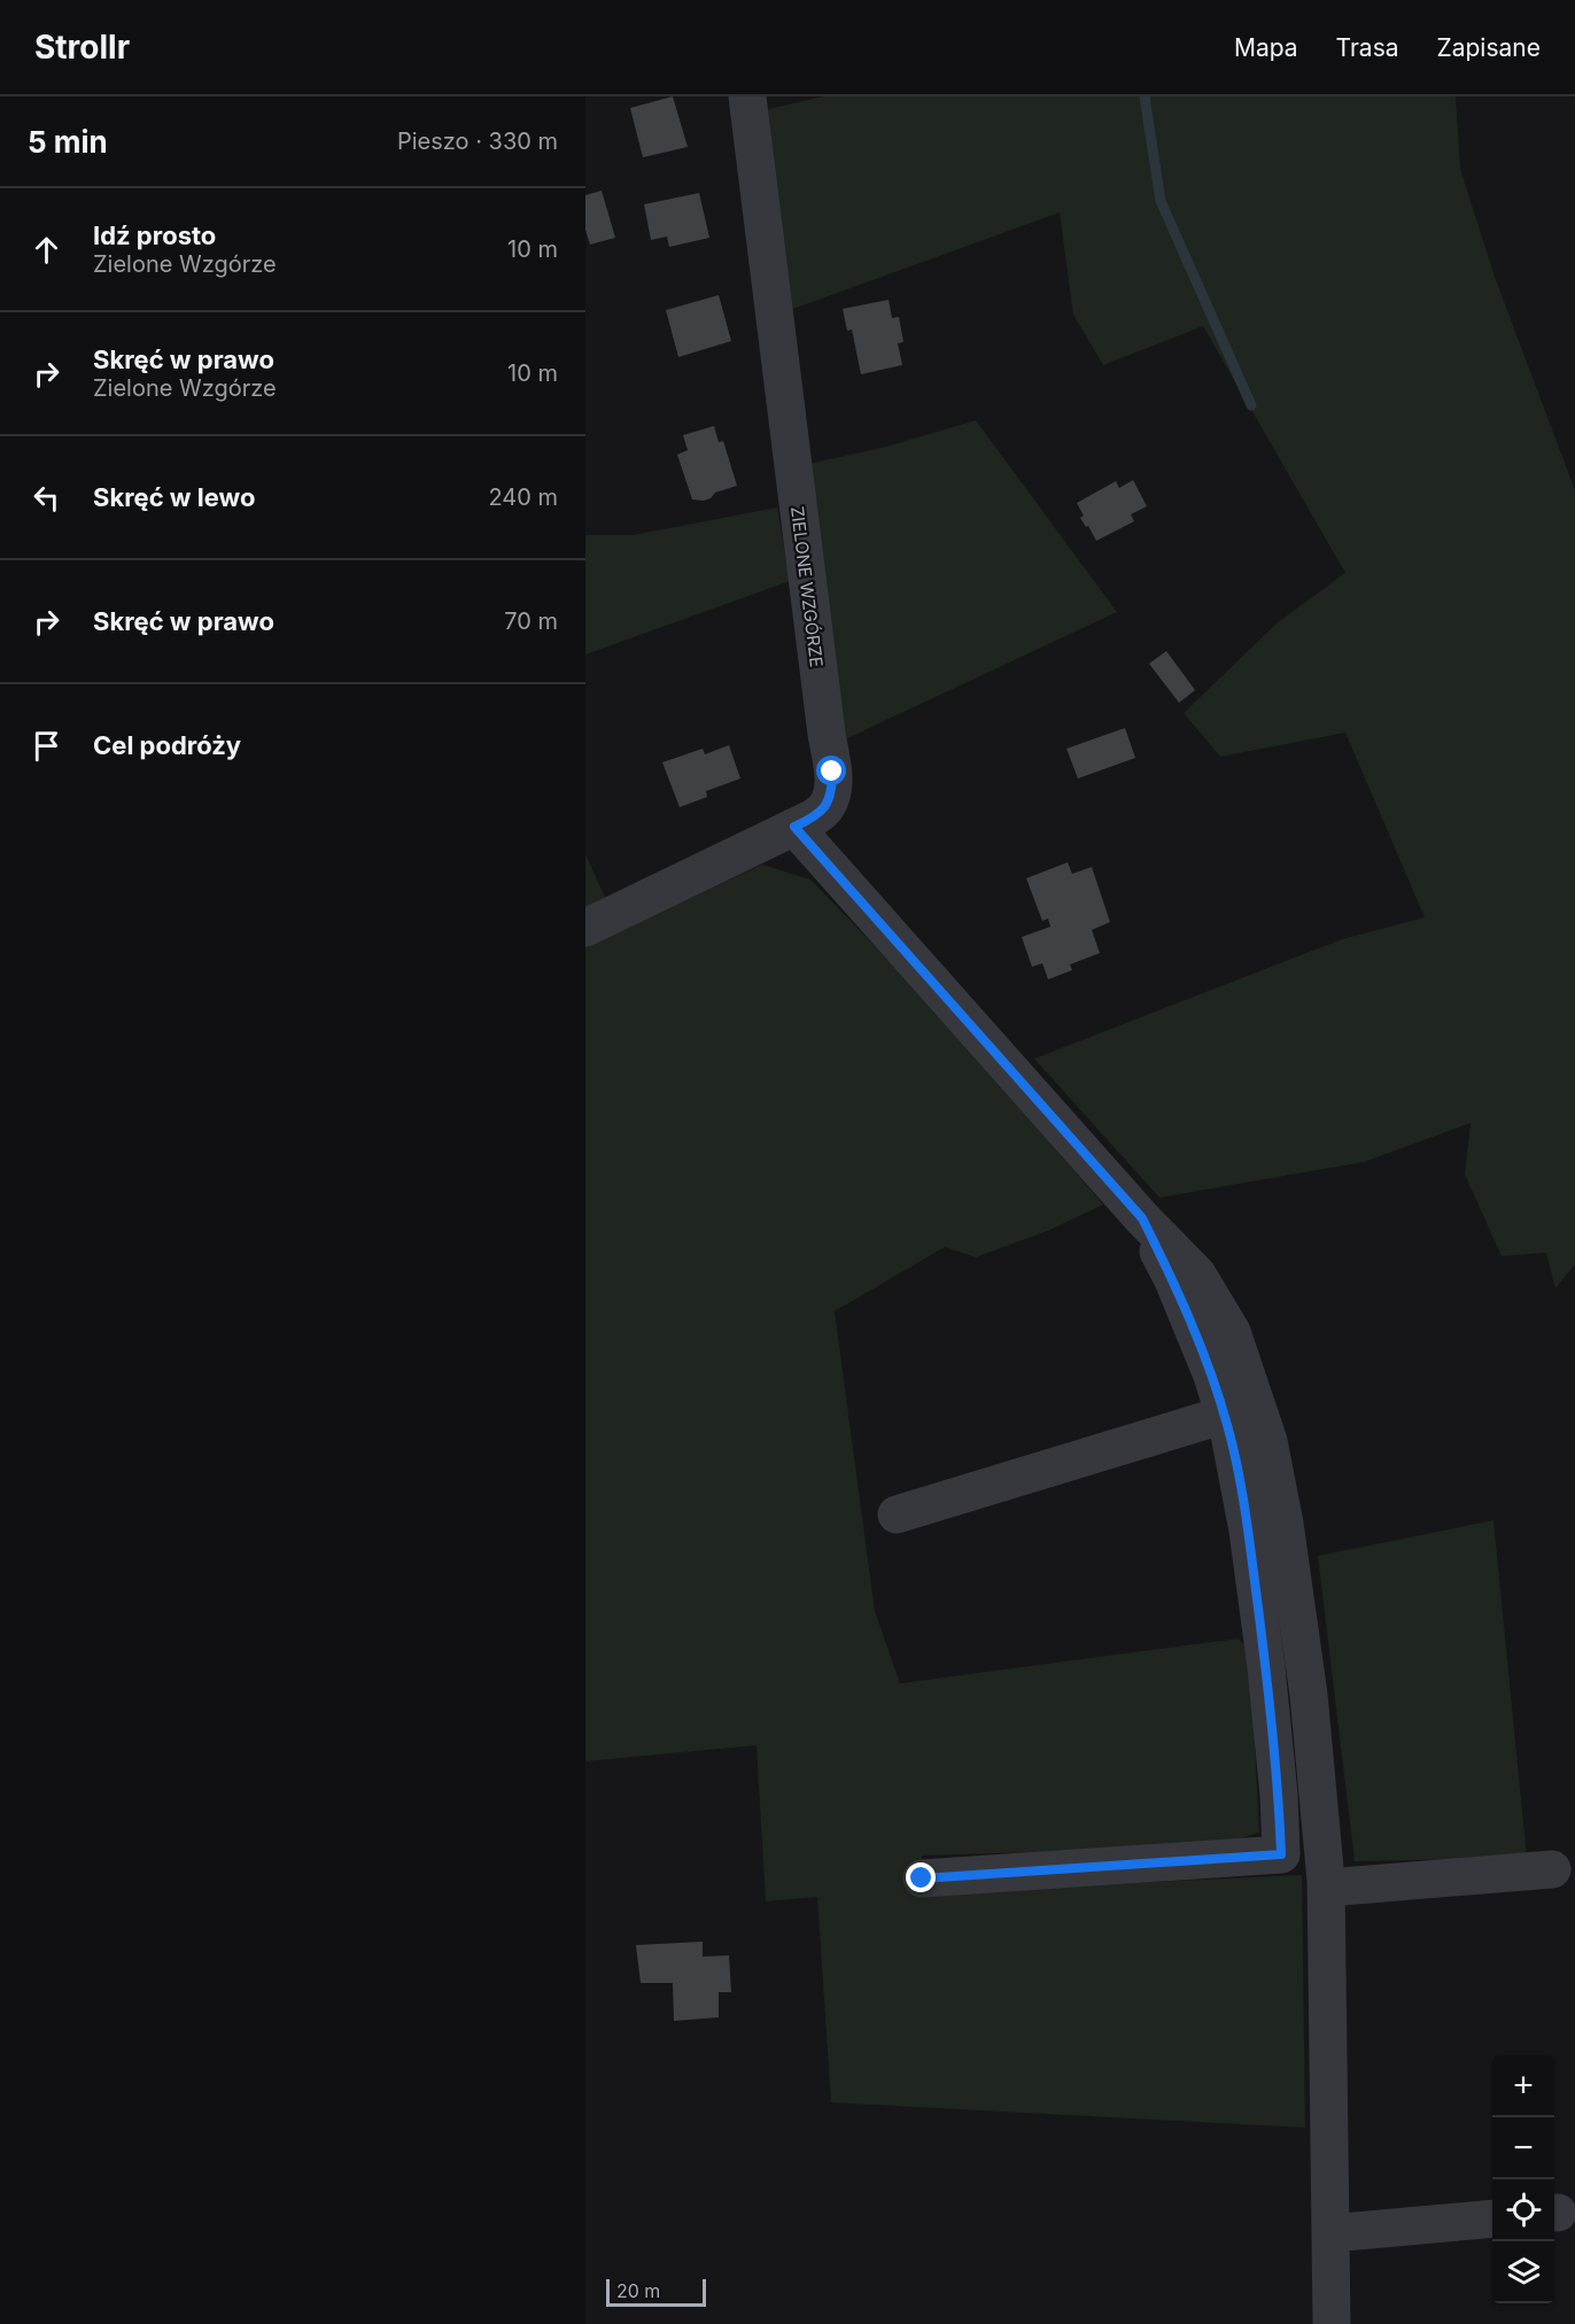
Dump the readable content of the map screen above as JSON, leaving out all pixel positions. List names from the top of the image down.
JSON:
{
  "streets": {
    "street": ["ZIELONE WZGÓRZE"]
  },
  "scale_bar": "20 m",
  "page": {
    "header": "Strollr",
    "nav": ["Mapa", "Trasa", "Zapisane"],
    "heading": ["5 min", "Pieszo · 330 m"],
    "list": [
      ["Idź prosto", "Zielone Wzgórze", "10 m"],
      ["Skręć w prawo", "Zielone Wzgórze", "10 m"],
      ["Skręć w lewo", "240 m"],
      ["Skręć w prawo", "70 m"],
      "Cel podróży"
    ],
    "map_buttons": ["+", "−"],
    "scale": "20 m"
  }
}
